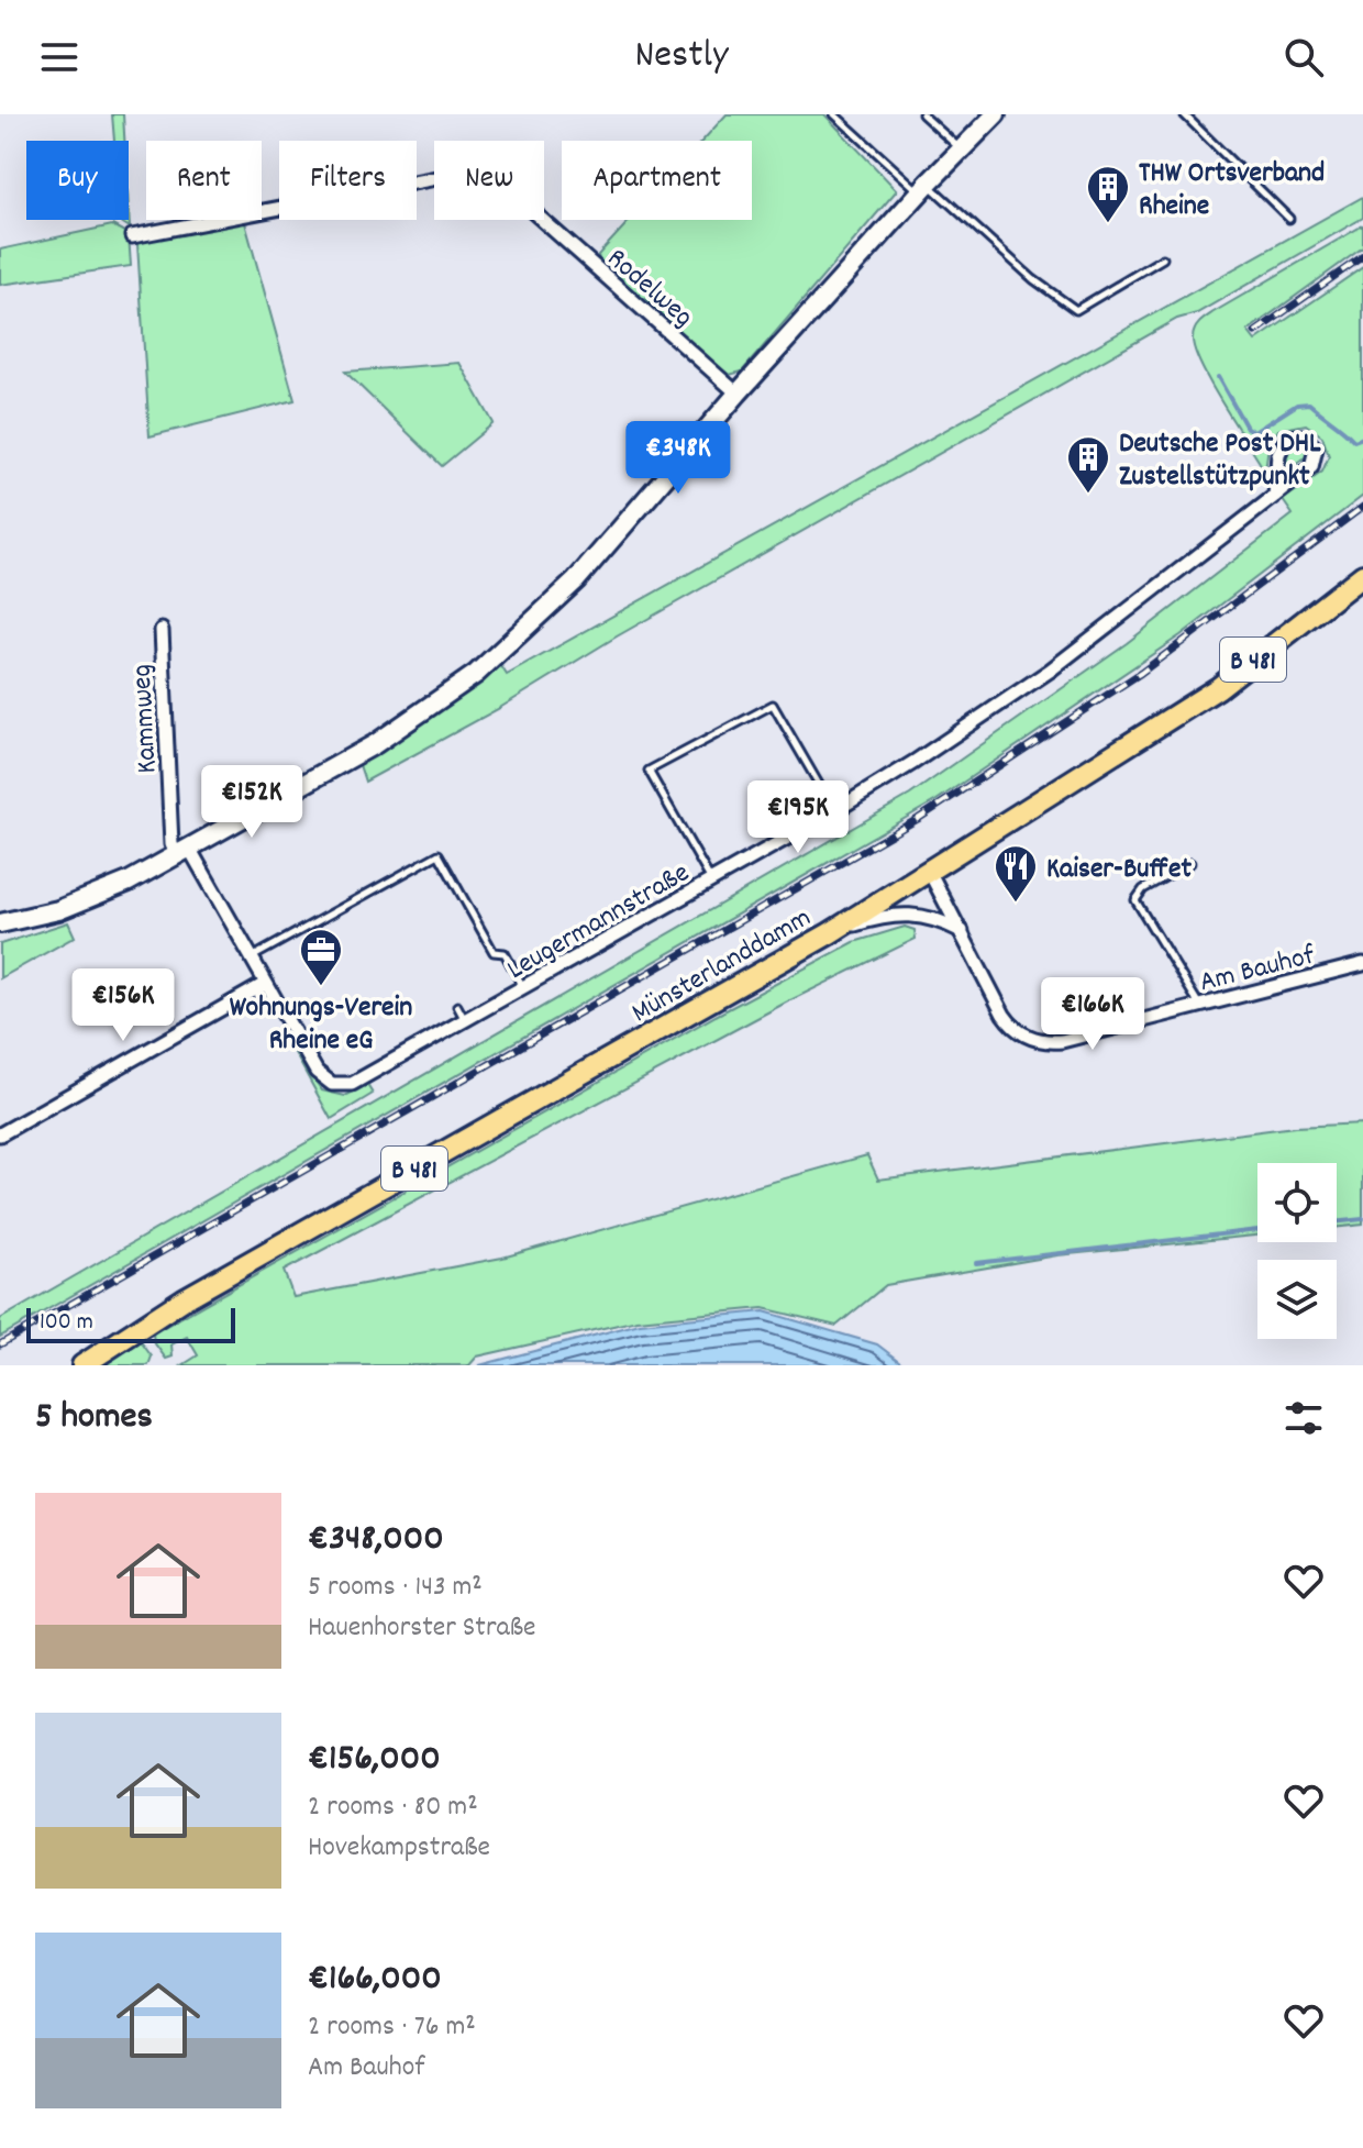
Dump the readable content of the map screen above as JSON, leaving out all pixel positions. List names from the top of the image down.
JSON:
{
  "streets": {
    "main road": ["B 481", "Münsterlanddamm"],
    "street": [
      "Rodelweg",
      "Kammweg",
      "Leugermannstraße",
      "Am Bauhof"
    ]
  },
  "crossings": [
    ["Kammweg", "Leugermannstraße"],
    ["Münsterlanddamm", "Am Bauhof"]
  ],
  "places": {
    "building": ["THW Ortsverband Rheine", "Deutsche Post DHL Zustellstützpunkt"],
    "restaurant": ["Kaiser-Buffet"],
    "office": ["Wohnungs-Verein Rheine eG"]
  },
  "scale_bar": "100 m",
  "page": {
    "header": "Nestly",
    "chip": [
      "Buy",
      "Rent",
      "Filters",
      "New",
      "Apartment"
    ],
    "price": [
      "€348K",
      "€152K",
      "€195K",
      "€156K",
      "€166K"
    ],
    "scale": "100 m",
    "heading": "5 homes",
    "list": [
      {
        "name": "€348,000",
        "note": "5 rooms · 143 m² · Hauenhorster Straße"
      },
      {
        "name": "€156,000",
        "note": "2 rooms · 80 m² · Hovekampstraße"
      },
      {
        "name": "€166,000",
        "note": "2 rooms · 76 m² · Am Bauhof"
      }
    ]
  }
}
